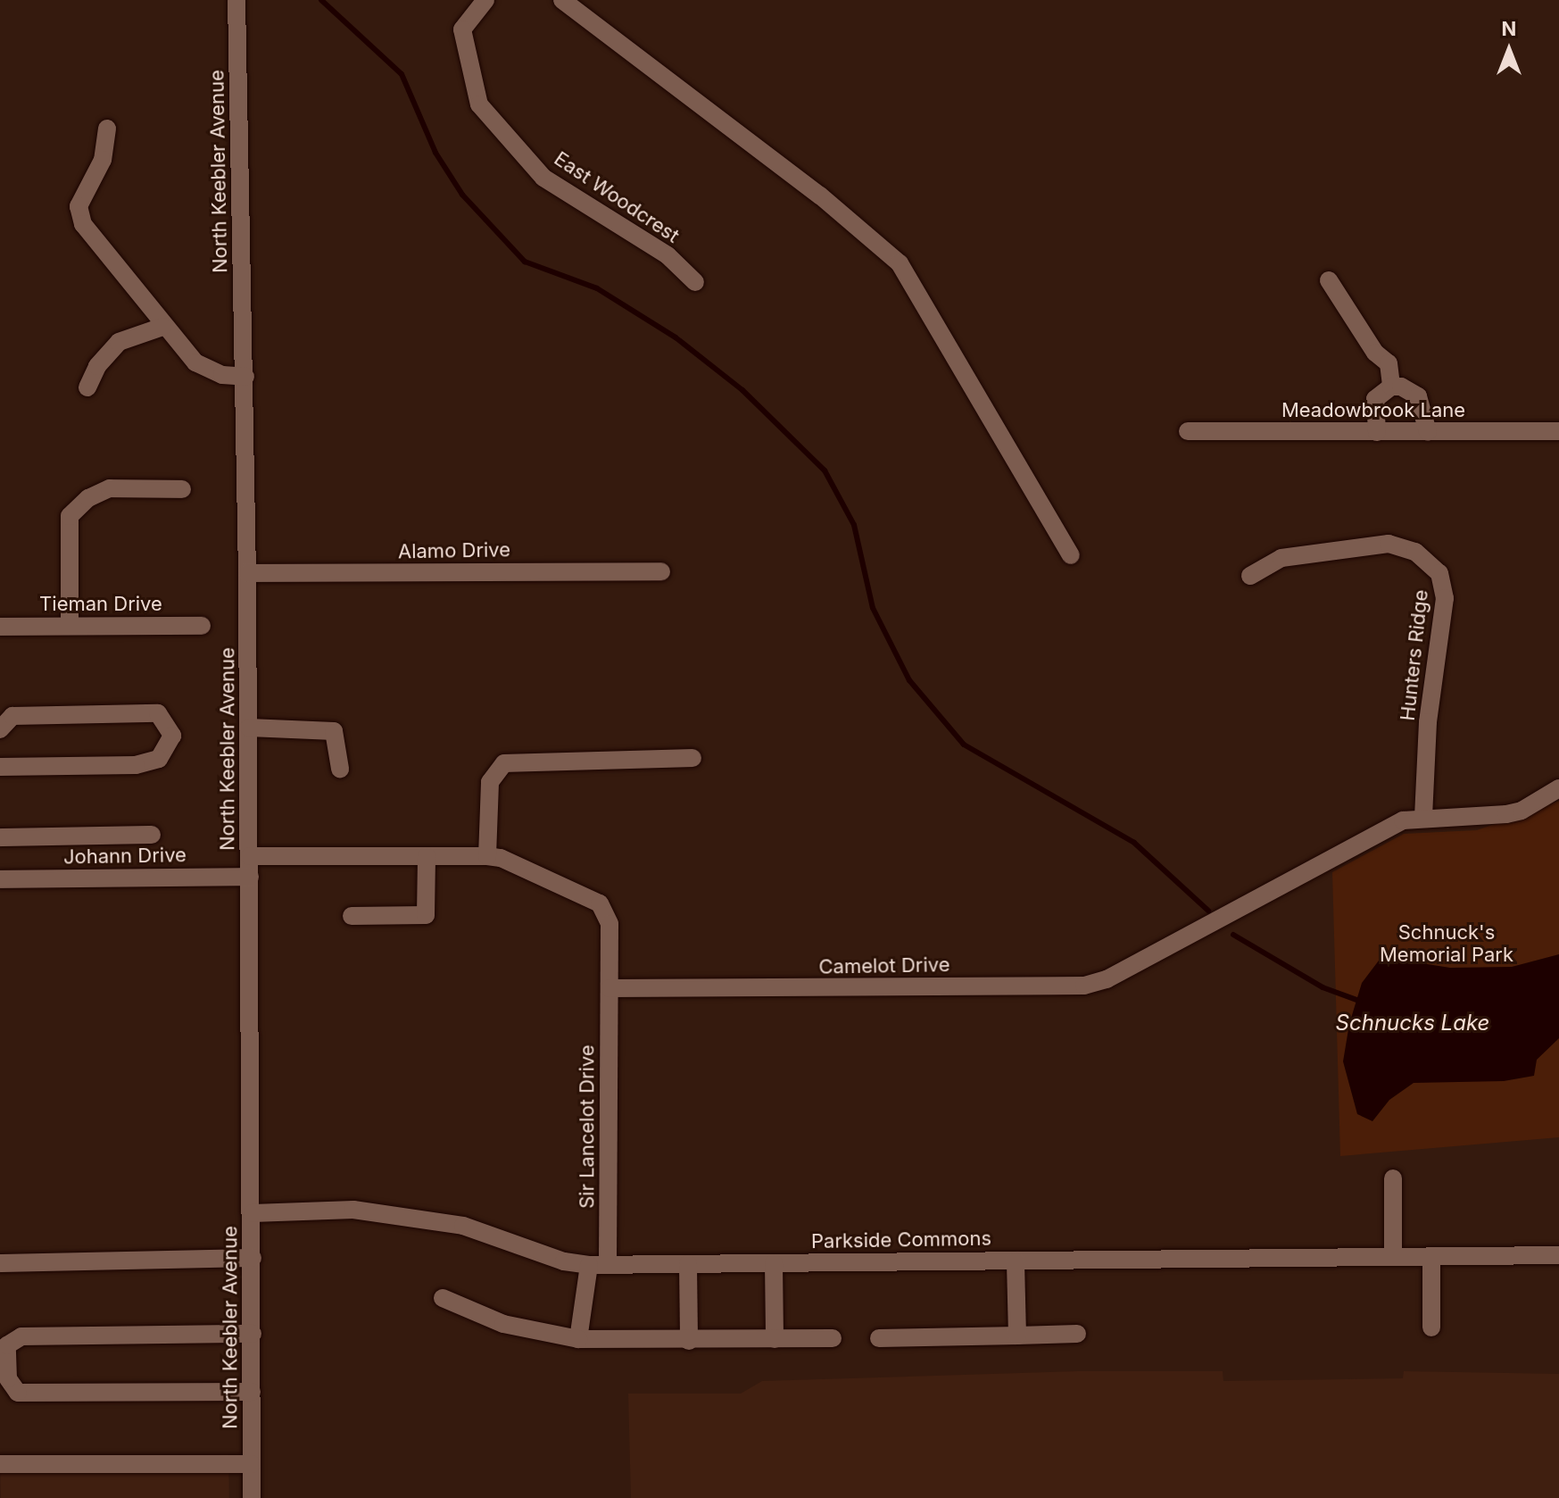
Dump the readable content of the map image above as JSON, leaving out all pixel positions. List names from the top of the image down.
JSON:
{
  "streets": {
    "street": [
      "North Keebler Avenue",
      "East Woodcrest",
      "Meadowbrook Lane",
      "Alamo Drive",
      "Tieman Drive",
      "Hunters Ridge",
      "Johann Drive",
      "Camelot Drive",
      "Sir Lancelot Drive",
      "Parkside Commons"
    ]
  },
  "crossings": [
    ["North Keebler Avenue", "Alamo Drive"],
    ["North Keebler Avenue", "Johann Drive"],
    ["North Keebler Avenue", "Parkside Commons"],
    ["Hunters Ridge", "Camelot Drive"],
    ["Camelot Drive", "Sir Lancelot Drive"],
    ["Sir Lancelot Drive", "Parkside Commons"]
  ],
  "water": ["Schnucks Lake"],
  "parks": ["Schnuck's Memorial Park"],
  "north": "top"
}
